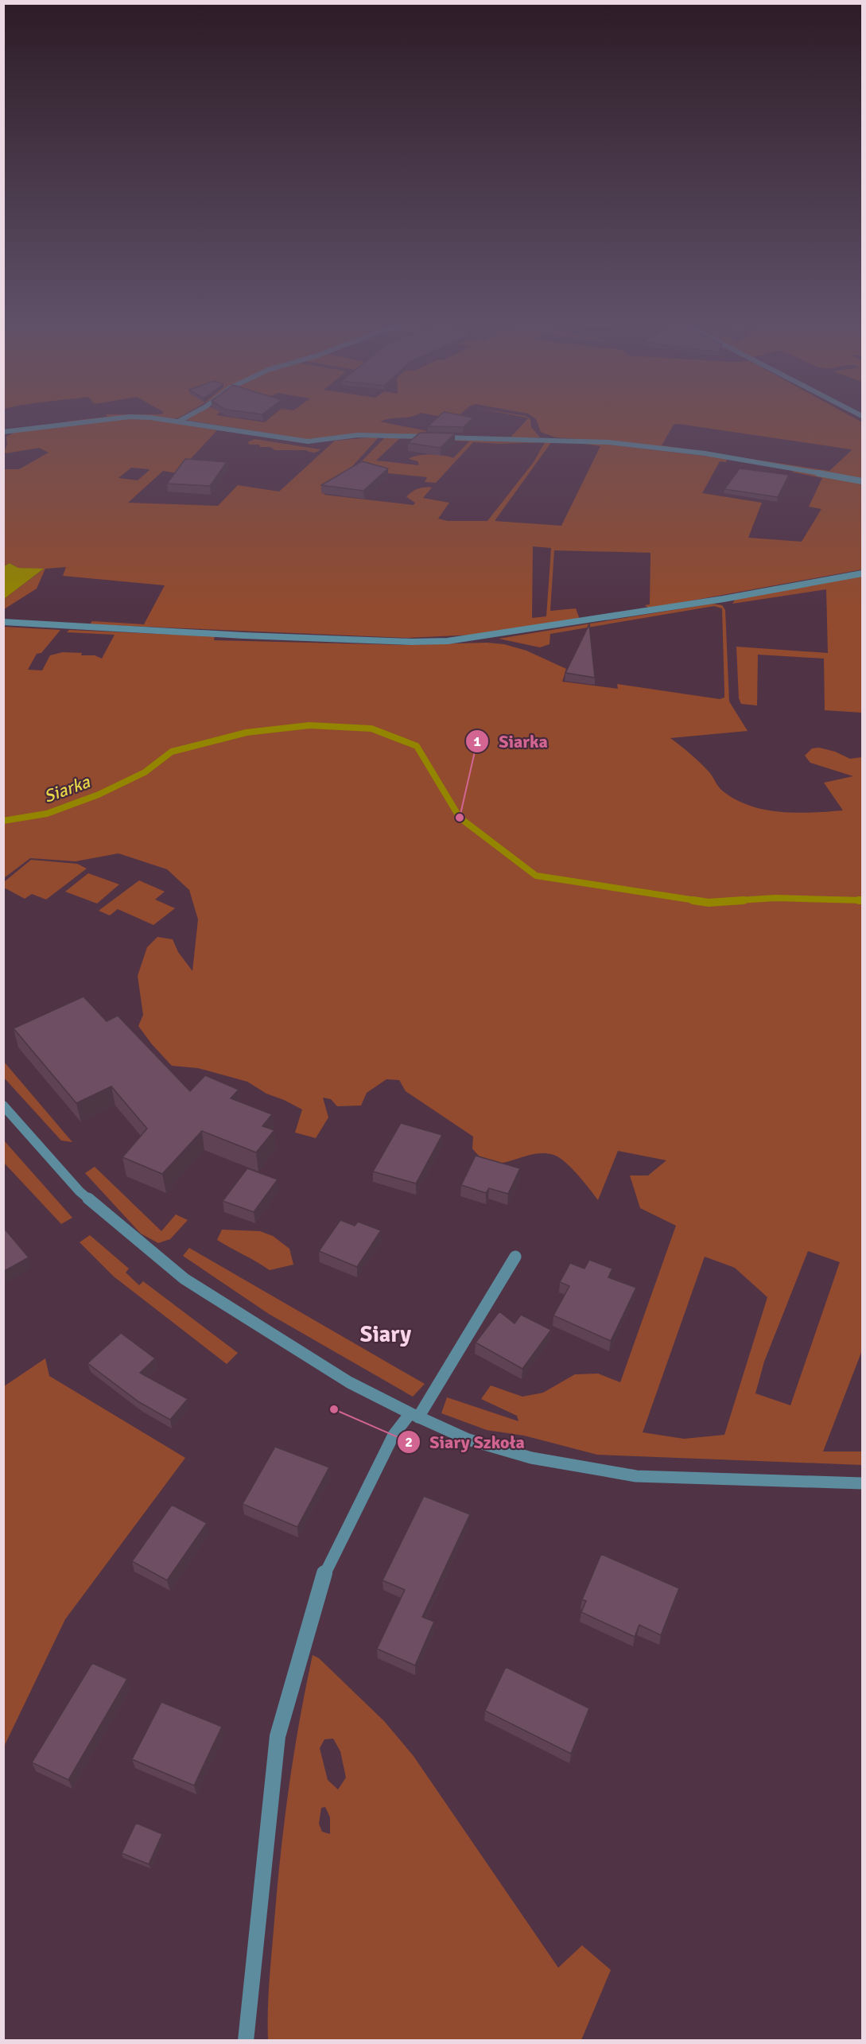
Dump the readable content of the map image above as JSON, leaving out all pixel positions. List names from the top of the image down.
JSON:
{
  "districts": ["Siary"],
  "water": ["Siarka"],
  "places": ["Siarka", "Siary Szkoła"]
}
